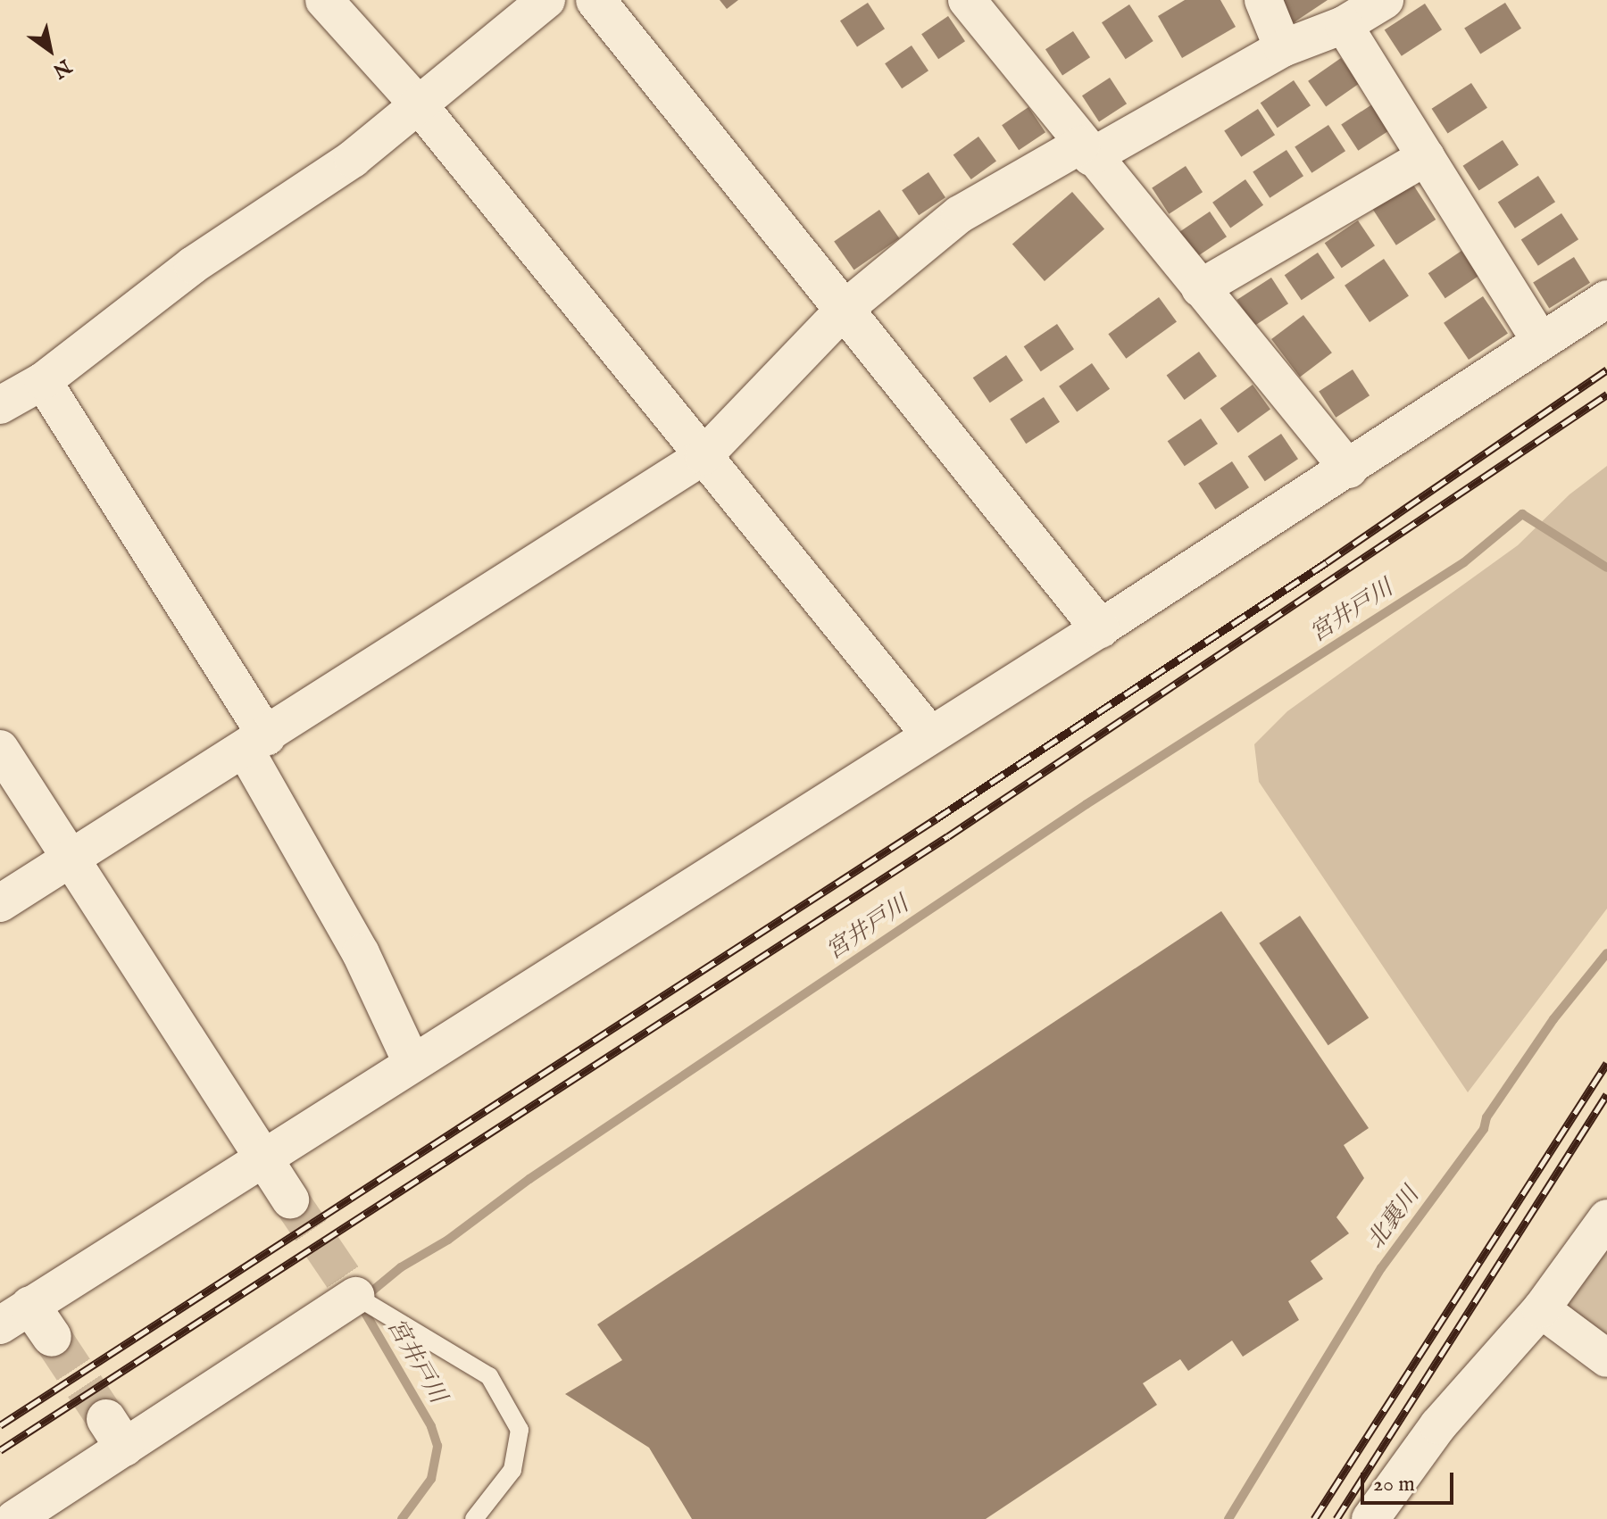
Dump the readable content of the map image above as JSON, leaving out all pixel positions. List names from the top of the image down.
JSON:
{
  "water": ["宮井戸川", "北裏川"],
  "scale_bar": "20 m",
  "north": "bottom right"
}
